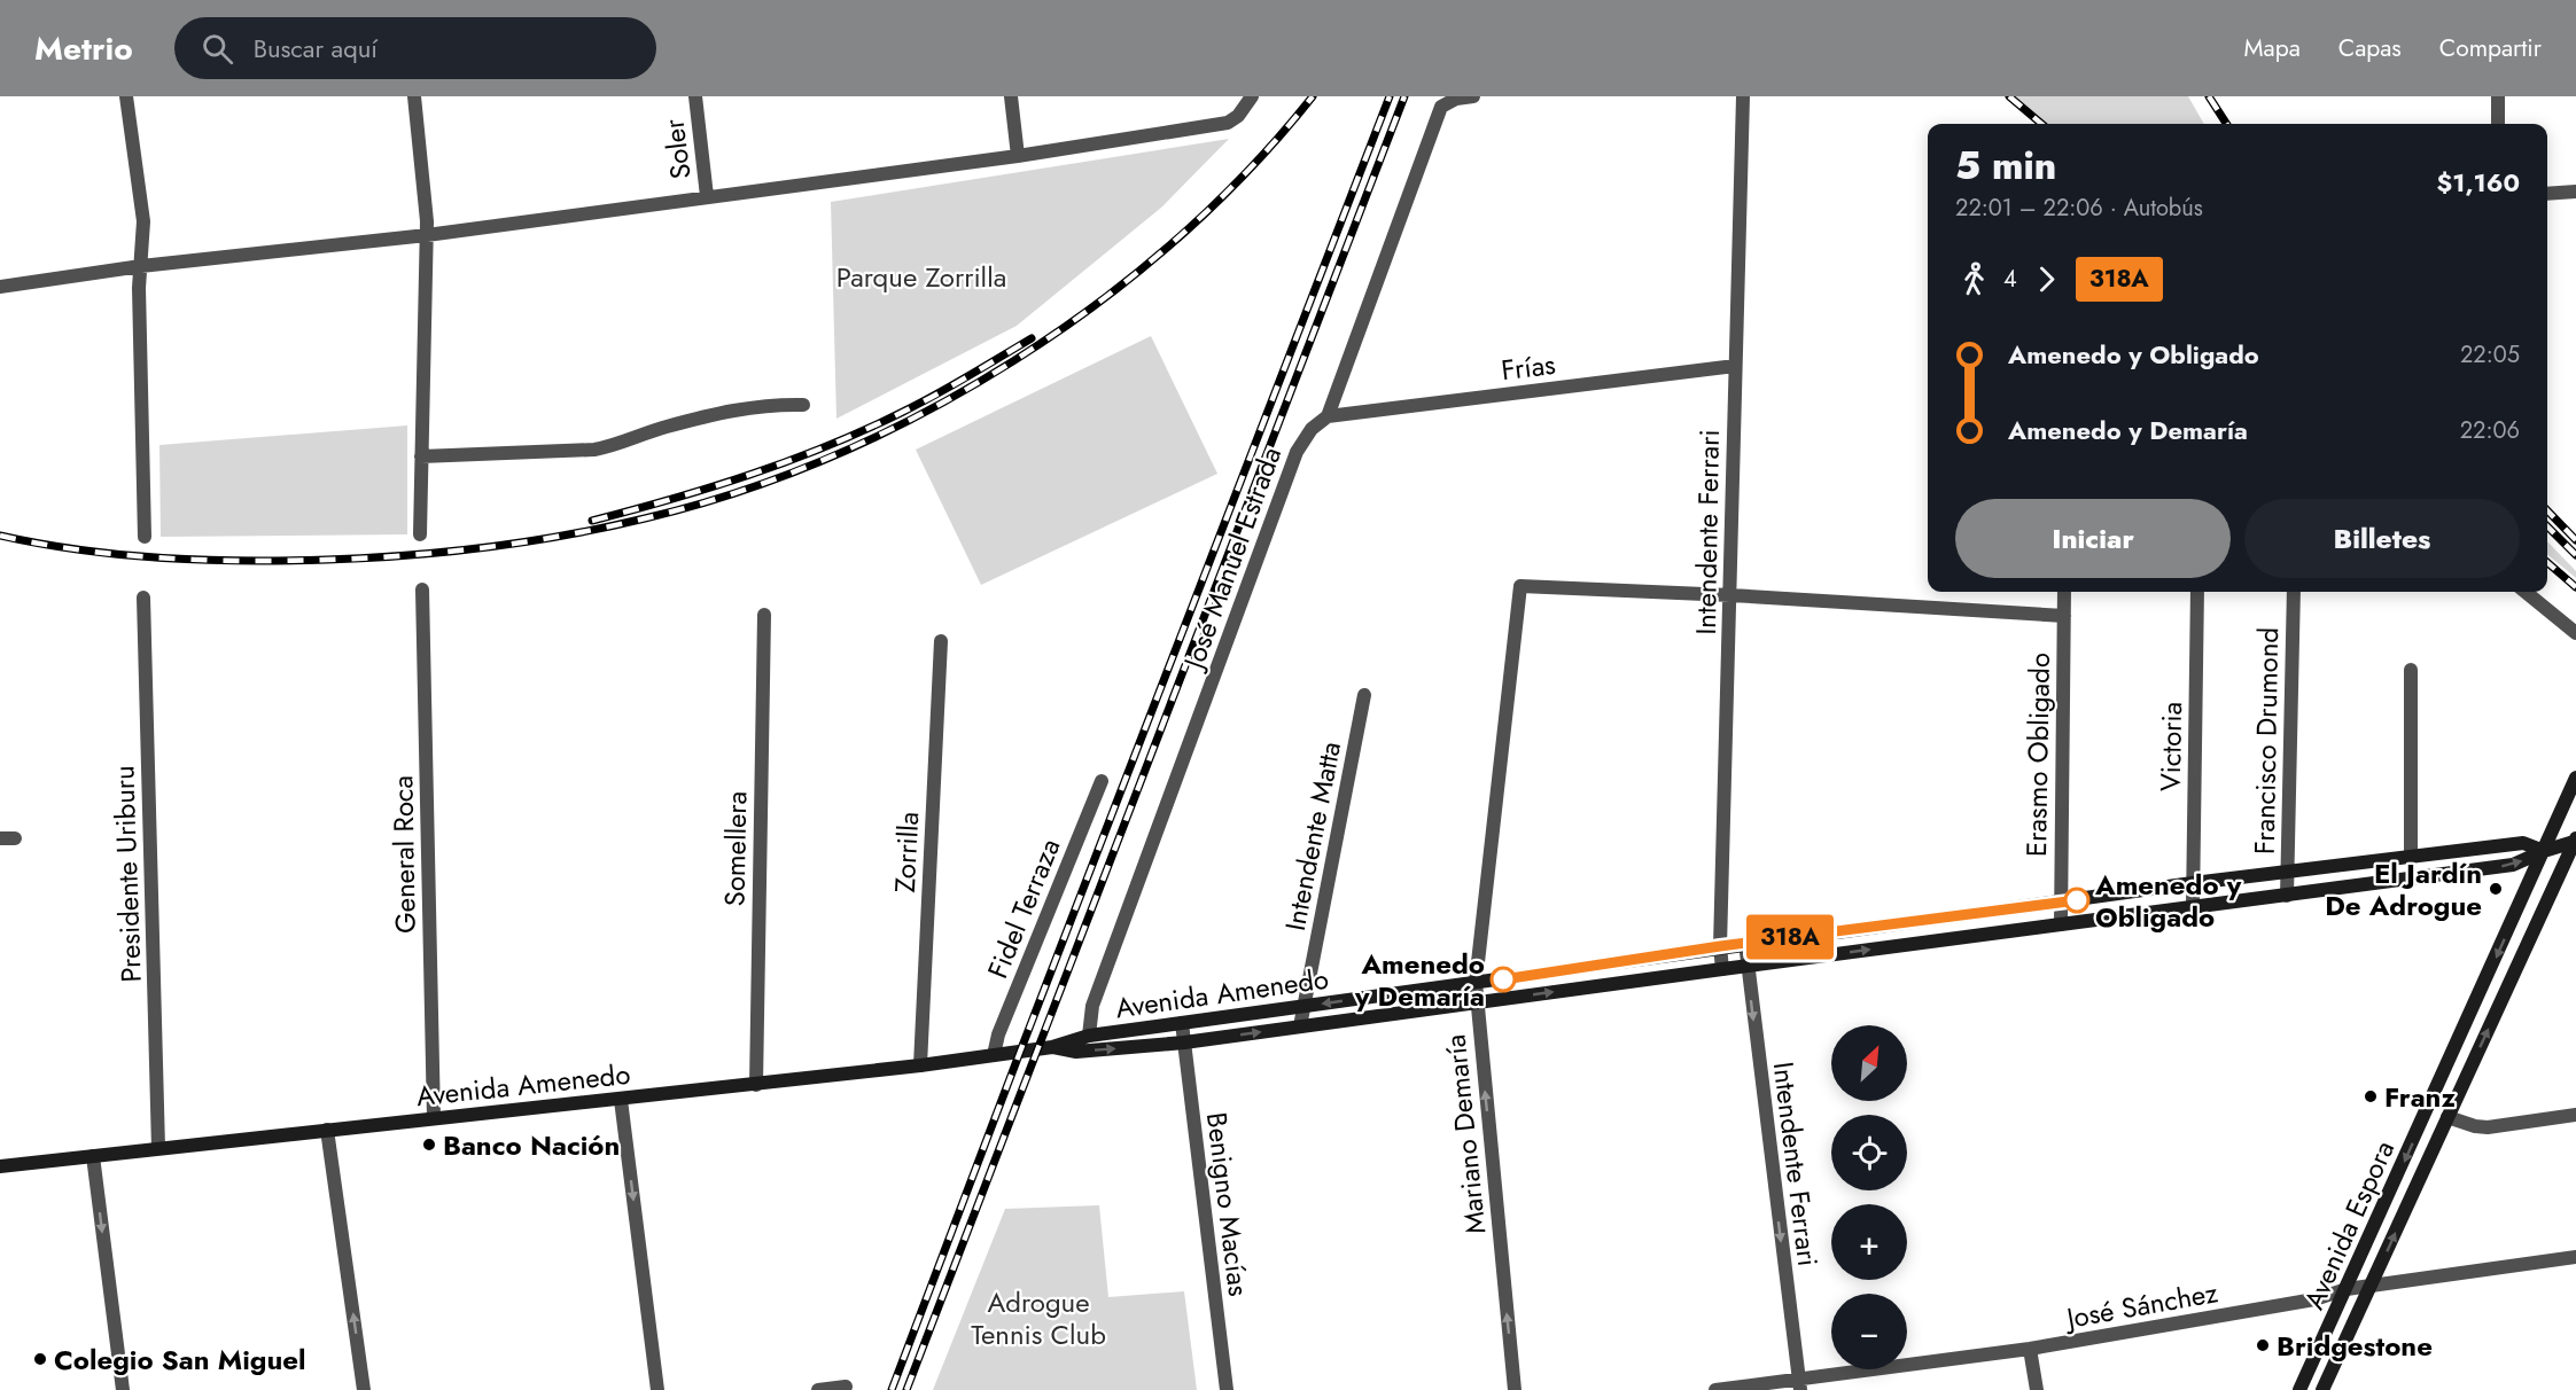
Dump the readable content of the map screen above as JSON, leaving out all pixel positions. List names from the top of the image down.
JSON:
{
  "streets": {
    "street": [
      "Soler",
      "Frías",
      "Intendente Ferrari",
      "José Manuel Estrada",
      "Francisco Drumond",
      "Victoria",
      "Erasmo Obligado",
      "Intendente Matta",
      "Somellera",
      "Zorrilla",
      "General Roca",
      "Presidente Uriburu",
      "Fidel Terraza",
      "Avenida Amenedo",
      "Mariano Demaría",
      "Benigno Macías",
      "Avenida Espora",
      "José Sánchez"
    ]
  },
  "crossings": [
    ["Frías", "Intendente Ferrari"],
    ["Frías", "José Manuel Estrada"],
    ["Intendente Ferrari", "Avenida Amenedo"],
    ["Intendente Ferrari", "Mariano Demaría"],
    ["Intendente Ferrari", "José Sánchez"],
    ["José Manuel Estrada", "Avenida Amenedo"],
    ["Francisco Drumond", "Avenida Amenedo"],
    ["Victoria", "Avenida Amenedo"],
    ["Erasmo Obligado", "Avenida Amenedo"],
    ["Intendente Matta", "Avenida Amenedo"],
    ["Somellera", "Avenida Amenedo"],
    ["Zorrilla", "Avenida Amenedo"],
    ["General Roca", "Avenida Amenedo"],
    ["Presidente Uriburu", "Avenida Amenedo"],
    ["Fidel Terraza", "Avenida Amenedo"],
    ["Avenida Amenedo", "Mariano Demaría"],
    ["Avenida Amenedo", "Benigno Macías"],
    ["Avenida Amenedo", "Avenida Espora"],
    ["Avenida Espora", "José Sánchez"]
  ],
  "one_way": ["Mariano Demaría"],
  "parks": ["Parque Zorrilla", "Adrogue Tennis Club"],
  "places": [
    "El Jardín De Adrogue",
    "Amenedo y Obligado",
    "Amenedo y Demaría",
    "Franz",
    "Banco Nación",
    "Bridgestone",
    "Colegio San Miguel"
  ],
  "lines": ["bus line 318A"],
  "north": "top right",
  "page": {
    "header": "Metrio",
    "search": "Buscar aquí",
    "nav": ["Mapa", "Capas", "Compartir"],
    "on_map": "318A",
    "heading": ["5 min", "22:01 – 22:06 · Autobús", "$1,160"],
    "legs": ["4", "318A"],
    "list": [
      {
        "name": "Amenedo y Obligado",
        "value": "22:05"
      },
      {
        "name": "Amenedo y Demaría",
        "value": "22:06"
      }
    ],
    "buttons": ["Iniciar", "Billetes"],
    "map_buttons": ["+", "−"]
  }
}
